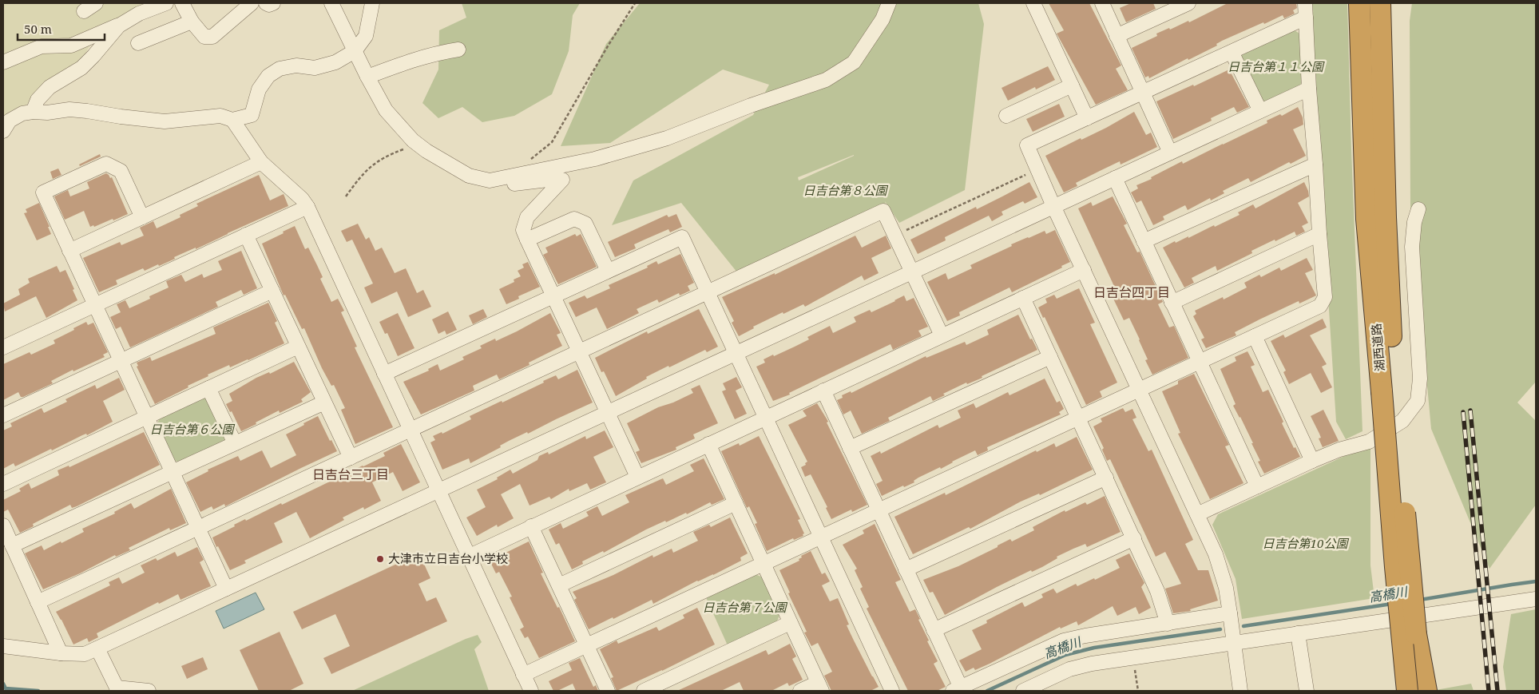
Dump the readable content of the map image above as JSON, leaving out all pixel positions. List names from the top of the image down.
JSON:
{
  "streets": {
    "highway": ["湖西道路"]
  },
  "districts": ["日吉台四丁目", "日吉台三丁目"],
  "water": ["高橋川"],
  "parks": [
    "日吉台第１１公園",
    "日吉台第８公園",
    "日吉台第６公園",
    "日吉台第10公園",
    "日吉台第７公園"
  ],
  "places": ["大津市立日吉台小学校"],
  "scale_bar": "50 m"
}
